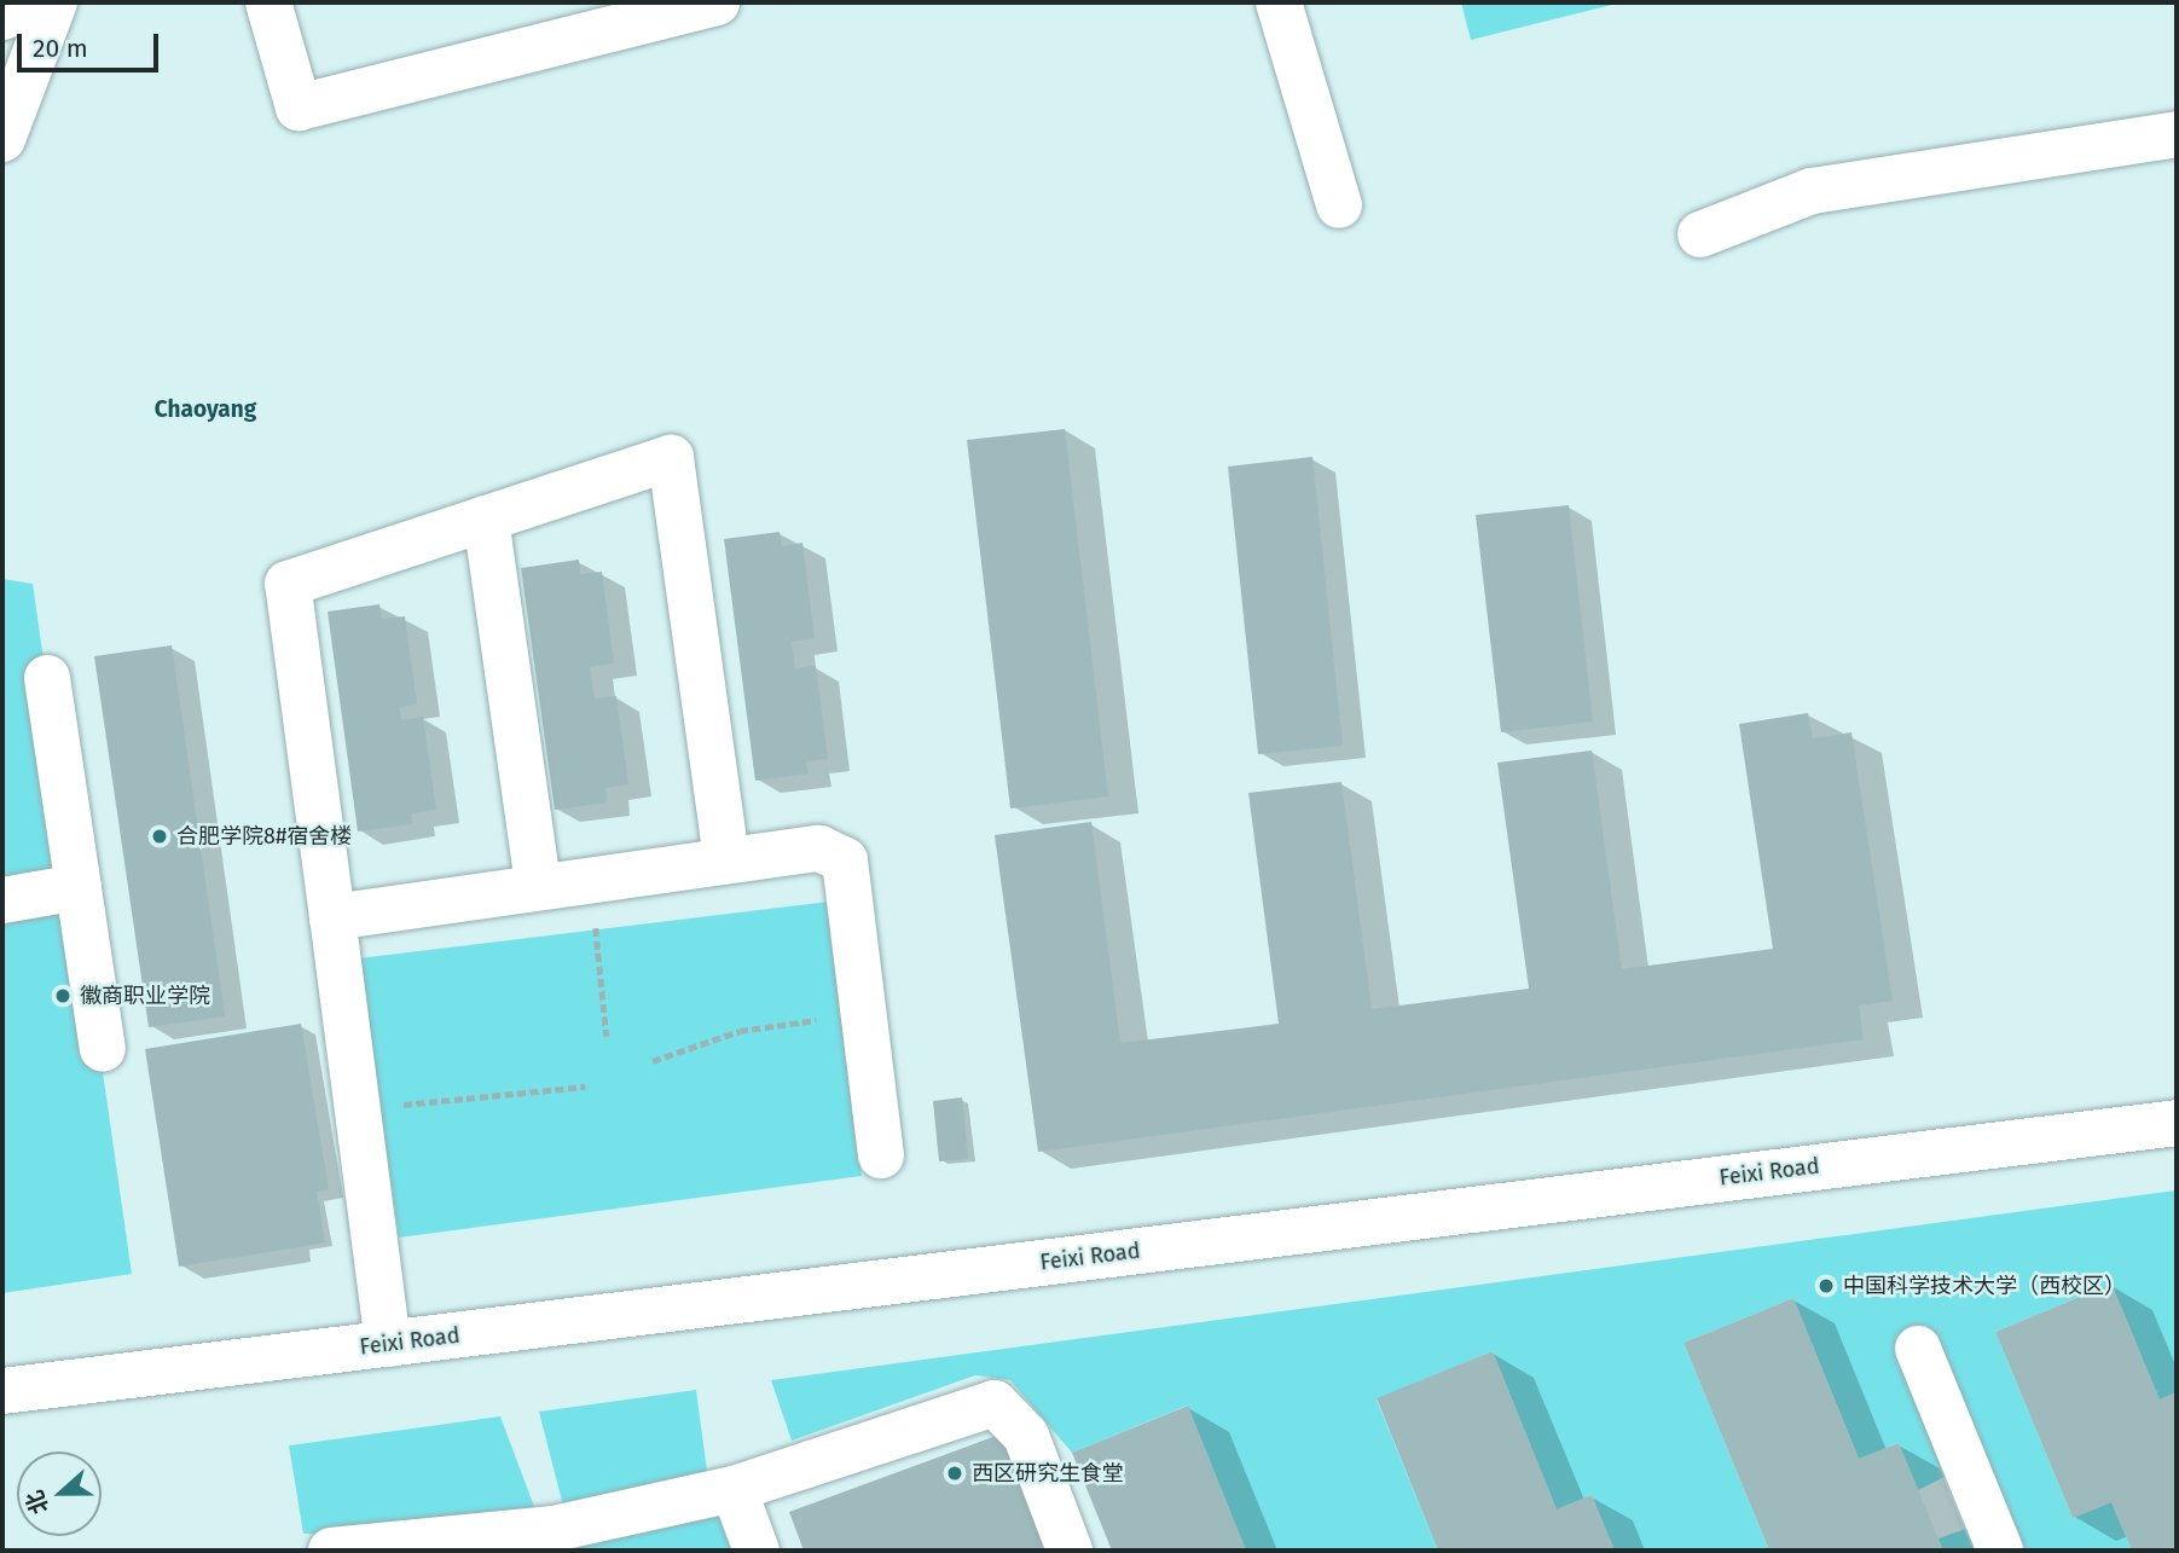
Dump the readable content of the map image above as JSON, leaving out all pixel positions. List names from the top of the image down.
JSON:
{
  "streets": {
    "main road": ["Feixi Road"]
  },
  "districts": ["Chaoyang"],
  "places": [
    "合肥学院8#宿舍楼",
    "徽商职业学院",
    "中国科学技术大学（西校区）",
    "西区研究生食堂"
  ],
  "scale_bar": "20 m",
  "north": "left"
}
